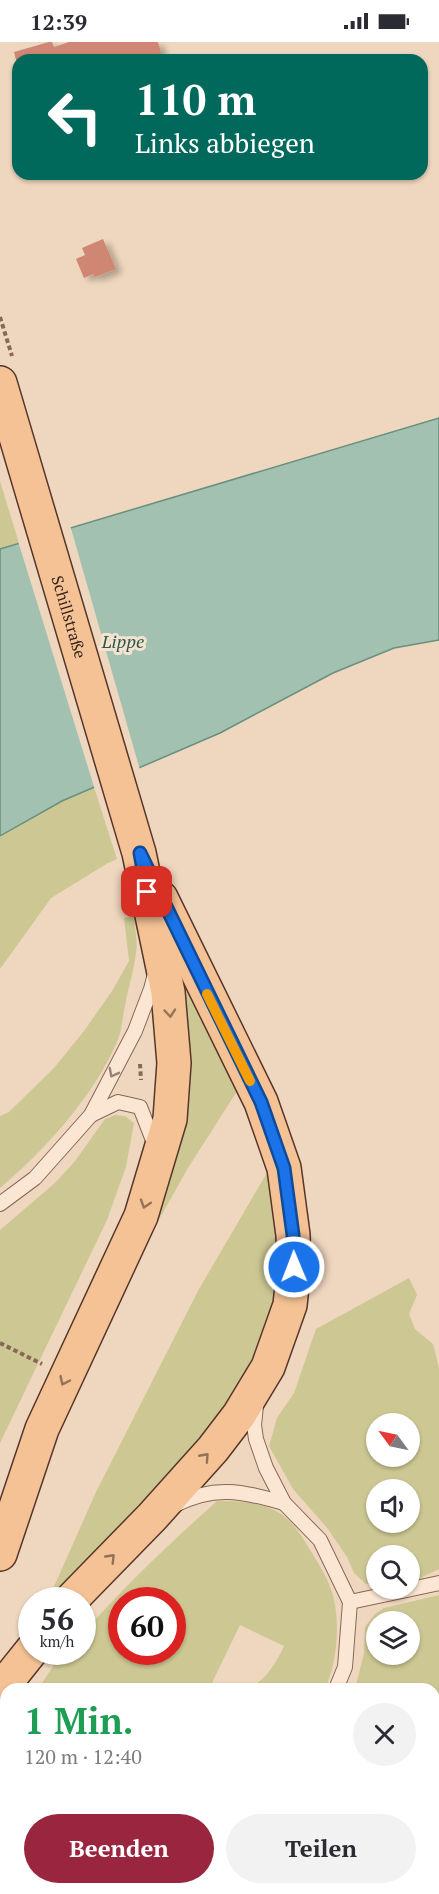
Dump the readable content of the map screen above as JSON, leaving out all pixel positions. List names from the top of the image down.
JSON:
{
  "streets": {
    "main road": ["Schillstraße"]
  },
  "water": ["Lippe"],
  "north": "top left",
  "page": {
    "status": "12:39",
    "turn": ["110 m", "Links abbiegen"],
    "speed": "56 km/h",
    "limit": "60",
    "heading": ["1 Min.", "120 m · 12:40"],
    "buttons": ["Beenden", "Teilen"]
  }
}
